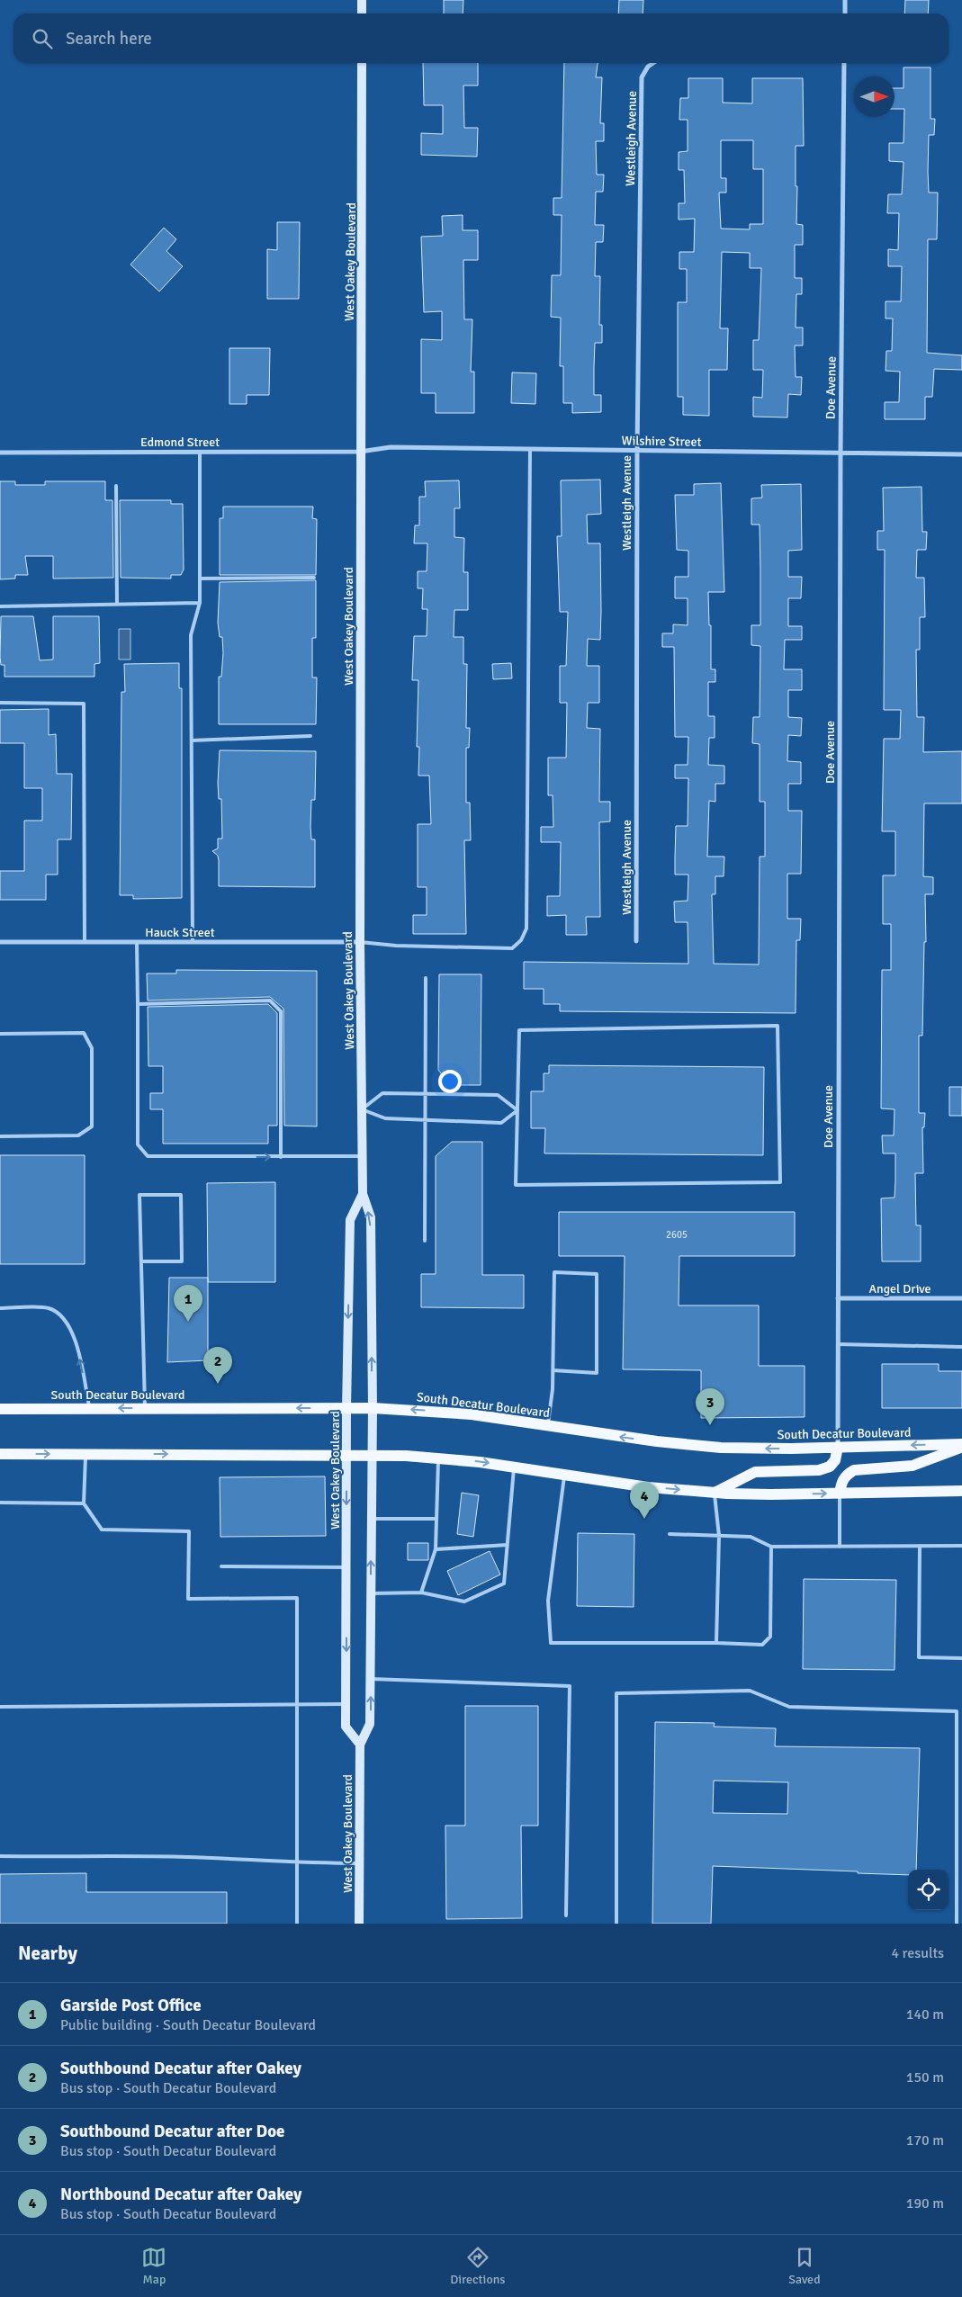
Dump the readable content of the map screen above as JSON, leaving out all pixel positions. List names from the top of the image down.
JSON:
{
  "streets": {
    "main road": ["West Oakey Boulevard", "South Decatur Boulevard"],
    "street": [
      "Westleigh Avenue",
      "Doe Avenue",
      "Wilshire Street",
      "Edmond Street",
      "Hauck Street",
      "Angel Drive"
    ]
  },
  "crossings": [
    ["Westleigh Avenue", "Wilshire Street"],
    ["West Oakey Boulevard", "Wilshire Street"],
    ["West Oakey Boulevard", "Edmond Street"],
    ["West Oakey Boulevard", "Hauck Street"],
    ["West Oakey Boulevard", "South Decatur Boulevard"],
    ["Doe Avenue", "Wilshire Street"],
    ["Doe Avenue", "Angel Drive"],
    ["Doe Avenue", "South Decatur Boulevard"],
    ["Wilshire Street", "Edmond Street"]
  ],
  "house_numbers": ["2605"],
  "north": "right",
  "page": {
    "search": "Search here",
    "pins": [
      "1",
      "2",
      "3",
      "4"
    ],
    "heading": ["Nearby", "4 results"],
    "list": [
      {
        "mark": "1",
        "name": "Garside Post Office",
        "note": "Public building · South Decatur Boulevard",
        "value": "140 m"
      },
      {
        "mark": "2",
        "name": "Southbound Decatur after Oakey",
        "note": "Bus stop · South Decatur Boulevard",
        "value": "150 m"
      },
      {
        "mark": "3",
        "name": "Southbound Decatur after Doe",
        "note": "Bus stop · South Decatur Boulevard",
        "value": "170 m"
      },
      {
        "mark": "4",
        "name": "Northbound Decatur after Oakey",
        "note": "Bus stop · South Decatur Boulevard",
        "value": "190 m"
      }
    ],
    "nav": ["Map", "Directions", "Saved"]
  }
}
